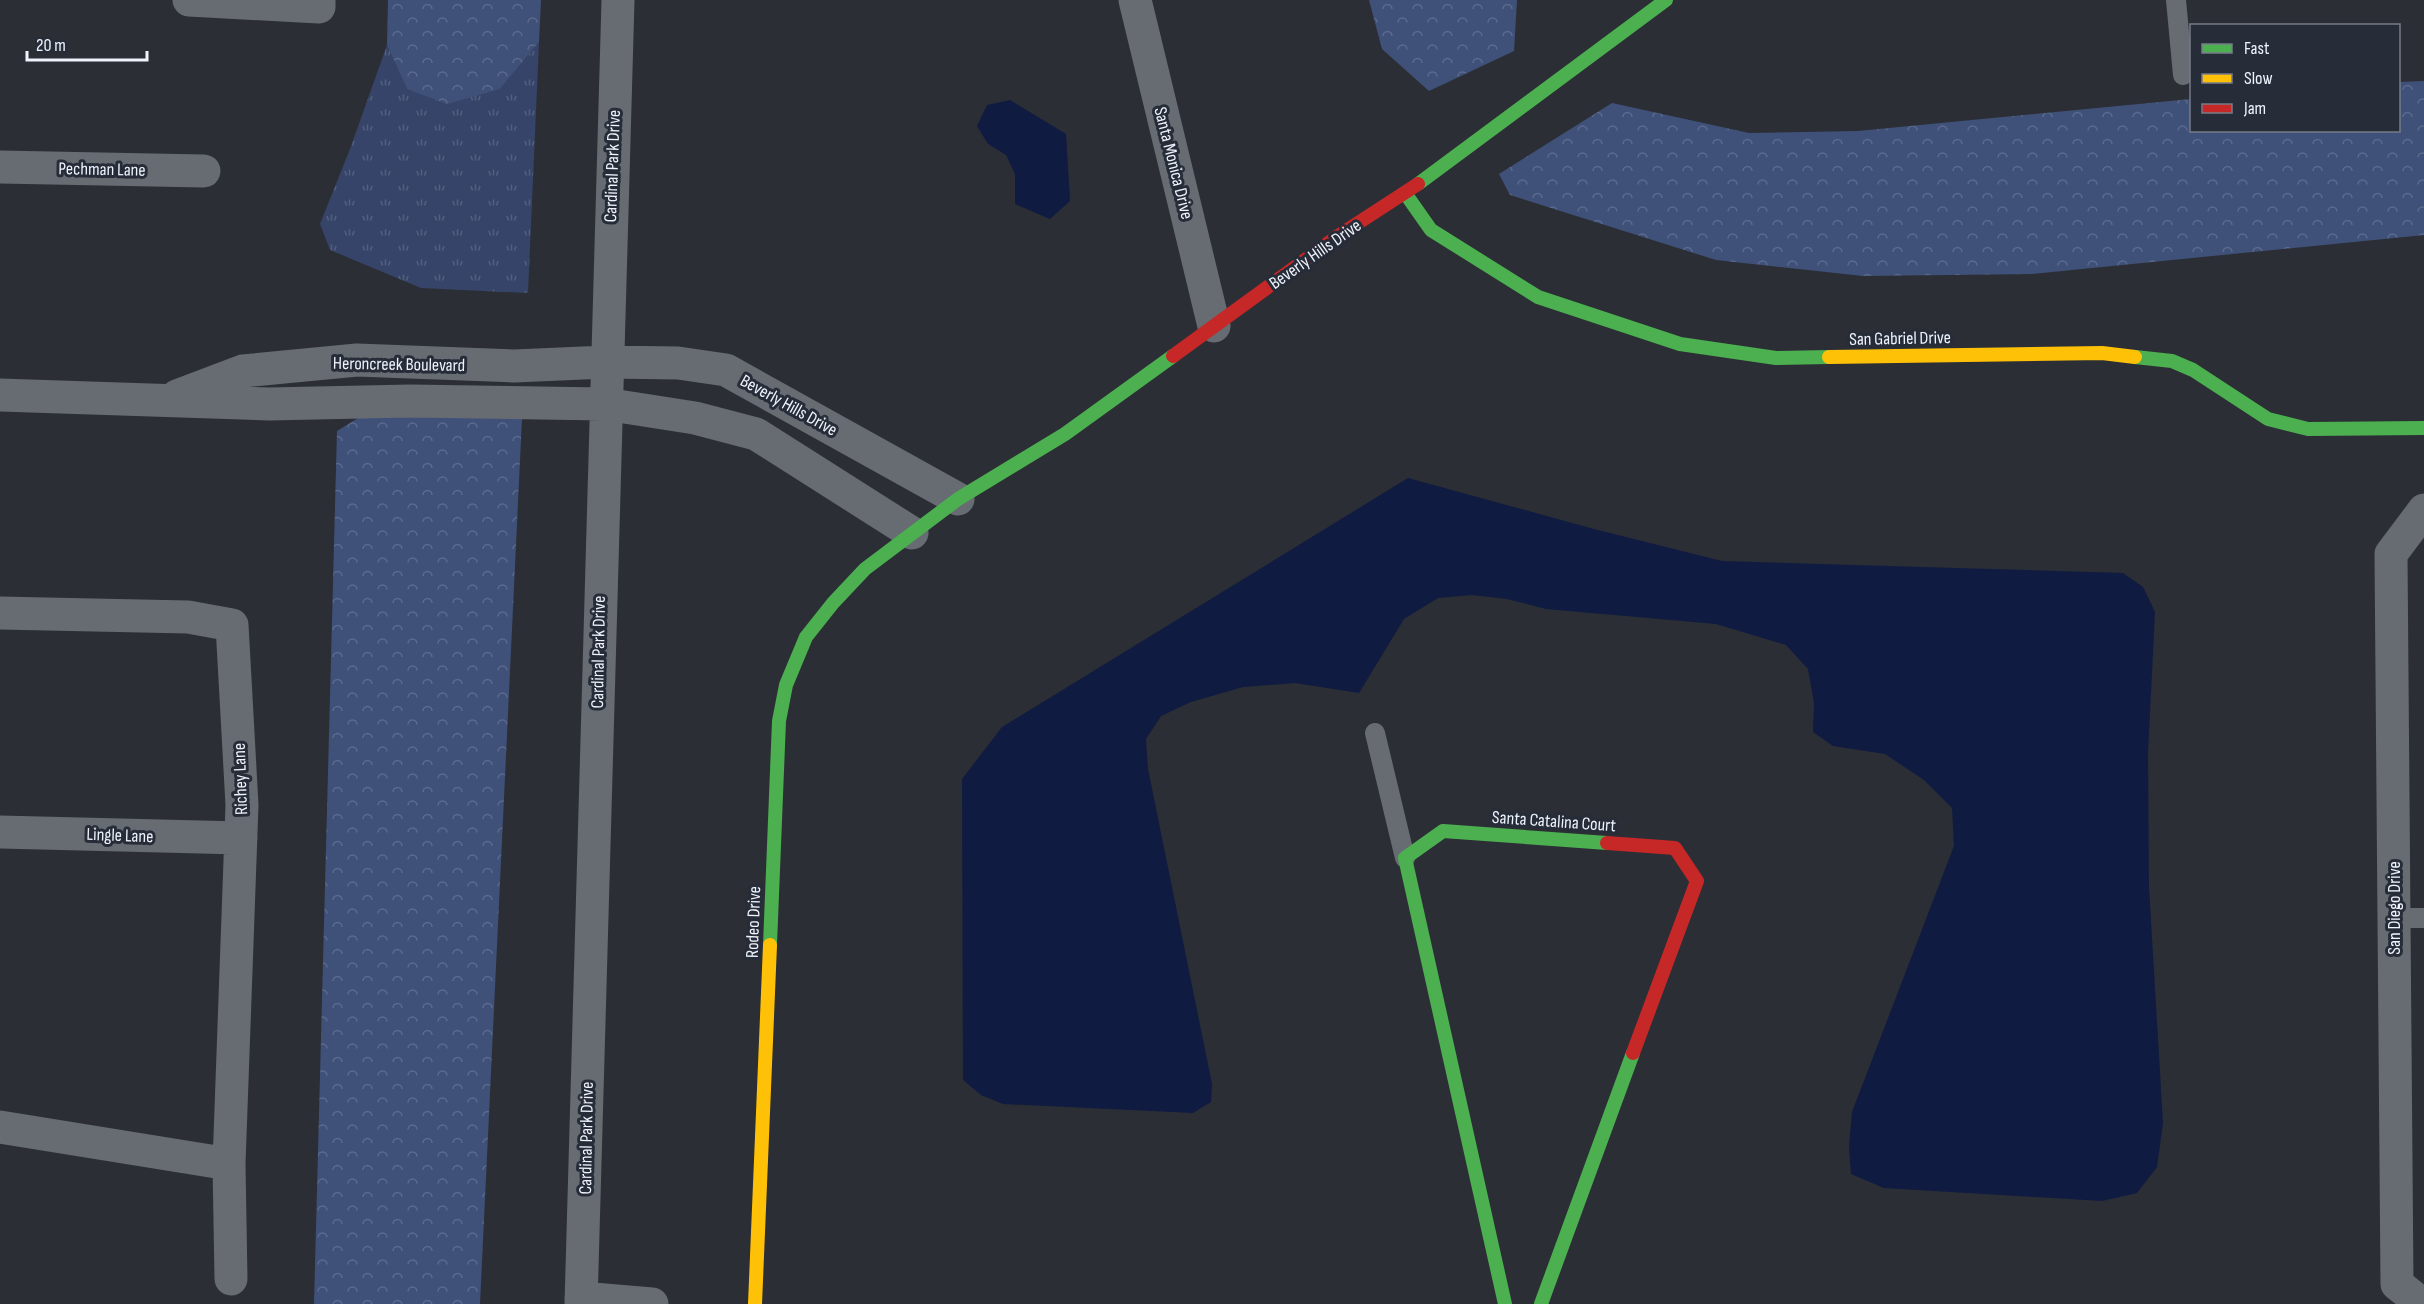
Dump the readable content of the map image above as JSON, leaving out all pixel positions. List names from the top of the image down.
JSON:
{
  "streets": {
    "street": [
      "Santa Monica Drive",
      "Cardinal Park Drive",
      "Pechman Lane",
      "Beverly Hills Drive",
      "San Gabriel Drive",
      "Heroncreek Boulevard",
      "Richey Lane",
      "Santa Catalina Court",
      "Lingle Lane",
      "San Diego Drive",
      "Rodeo Drive"
    ]
  },
  "crossings": [
    ["Santa Monica Drive", "Beverly Hills Drive"],
    ["Cardinal Park Drive", "Beverly Hills Drive"],
    ["Cardinal Park Drive", "Heroncreek Boulevard"],
    ["Beverly Hills Drive", "San Gabriel Drive"],
    ["Beverly Hills Drive", "Heroncreek Boulevard"],
    ["Beverly Hills Drive", "Rodeo Drive"],
    ["Richey Lane", "Lingle Lane"]
  ],
  "legend": ["Fast", "Slow", "Jam"],
  "scale_bar": "20 m"
}
